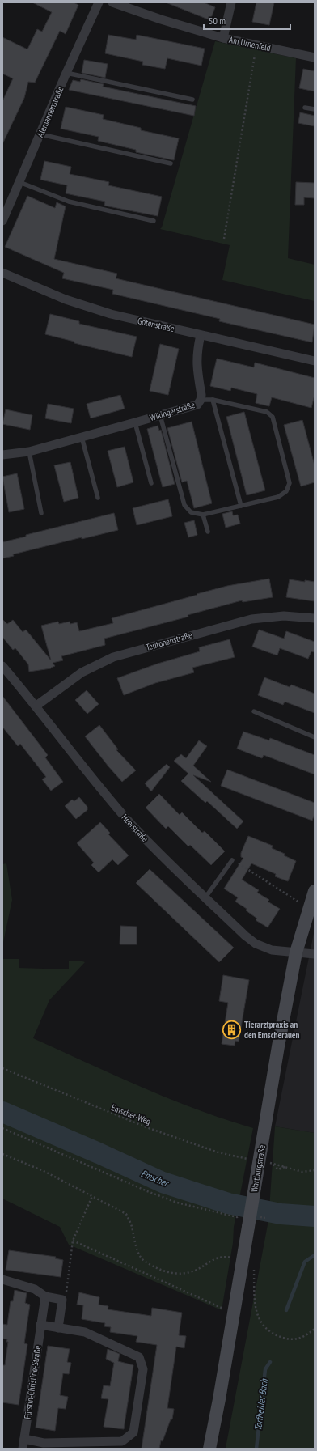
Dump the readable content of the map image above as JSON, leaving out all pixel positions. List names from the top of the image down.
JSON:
{
  "streets": {
    "main road": ["Wartburgstraße"],
    "street": [
      "Am Urnenfeld",
      "Alemannenstraße",
      "Gotenstraße",
      "Wikingerstraße",
      "Teutonenstraße",
      "Heerstraße",
      "Fürstin-Christine-Straße"
    ],
    "path": ["Emscher-Weg"]
  },
  "crossings": [
    ["Gotenstraße", "Wikingerstraße"],
    ["Teutonenstraße", "Heerstraße"],
    ["Heerstraße", "Wartburgstraße"],
    ["Emscher-Weg", "Wartburgstraße"]
  ],
  "water": ["Emscher", "Torfheider Bach"],
  "places": {
    "building": ["Tierarztpraxis an den Emscherauen"]
  },
  "scale_bar": "50 m"
}
